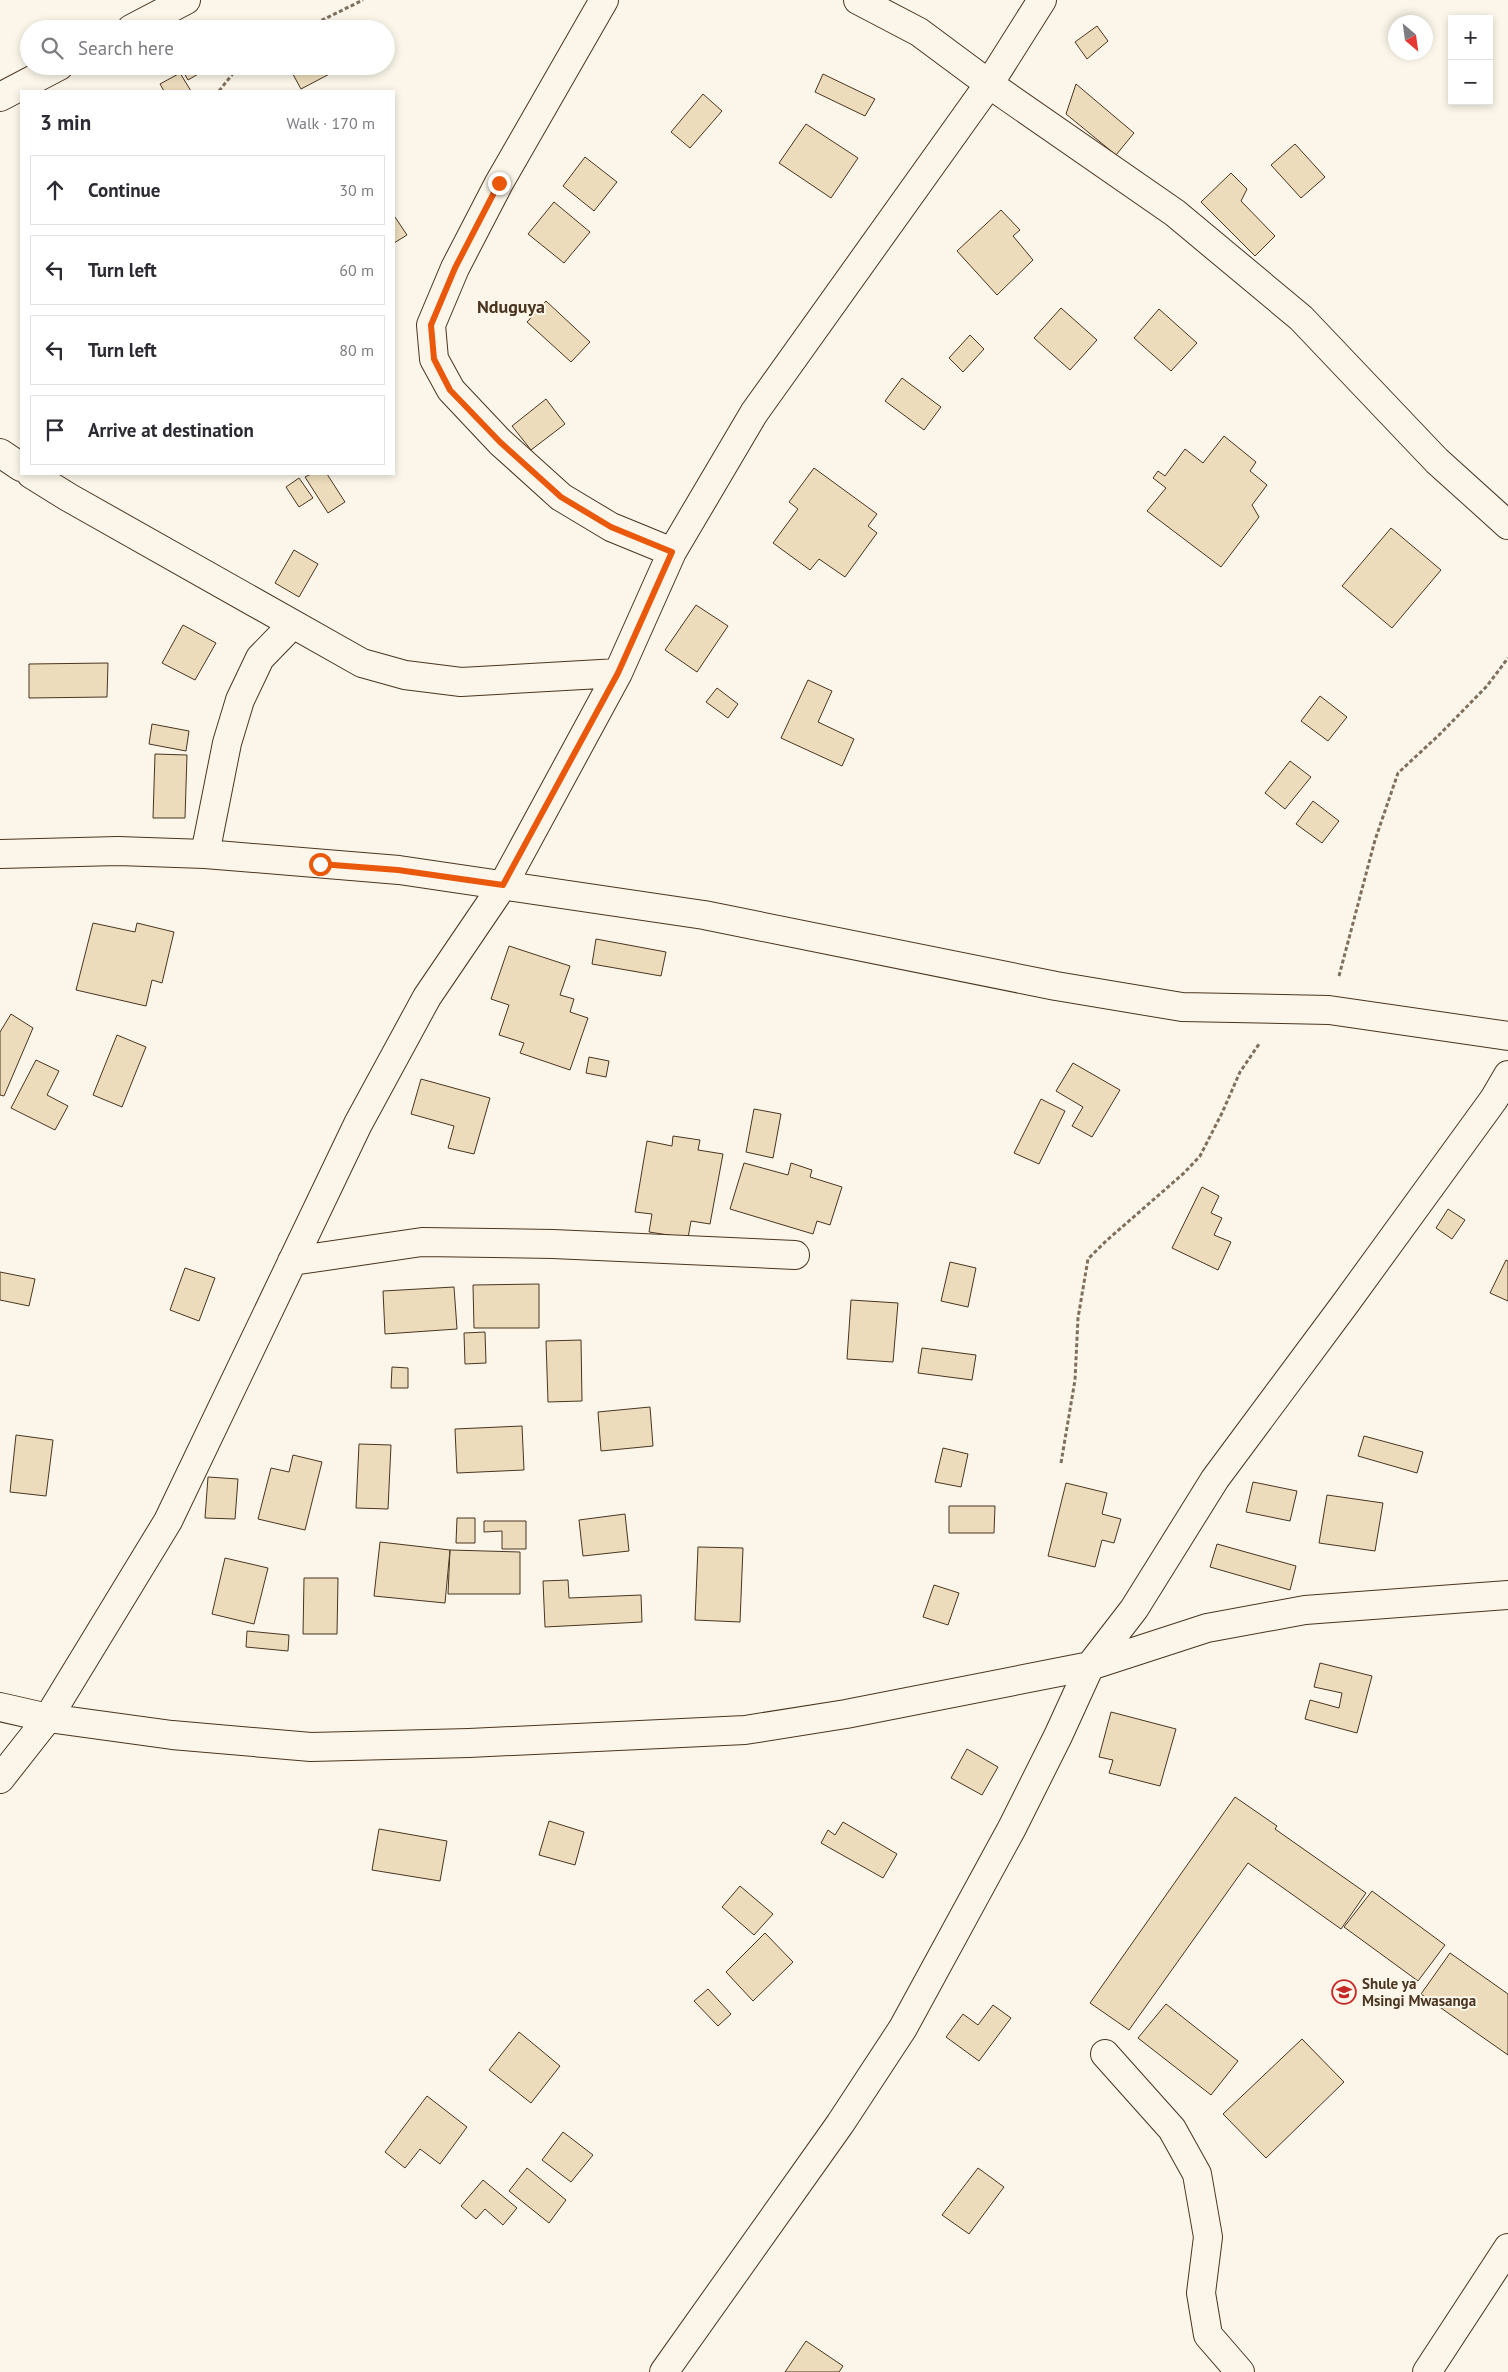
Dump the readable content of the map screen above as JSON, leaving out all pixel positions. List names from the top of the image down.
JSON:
{
  "districts": ["Nduguya"],
  "places": {
    "school or university": ["Shule ya Msingi Mwasanga"]
  },
  "north": "bottom right",
  "page": {
    "map_buttons": ["+", "−"],
    "search": "Search here",
    "heading": ["3 min", "Walk · 170 m"],
    "list": [
      ["Continue", "30 m"],
      ["Turn left", "60 m"],
      ["Turn left", "80 m"],
      "Arrive at destination"
    ]
  }
}
